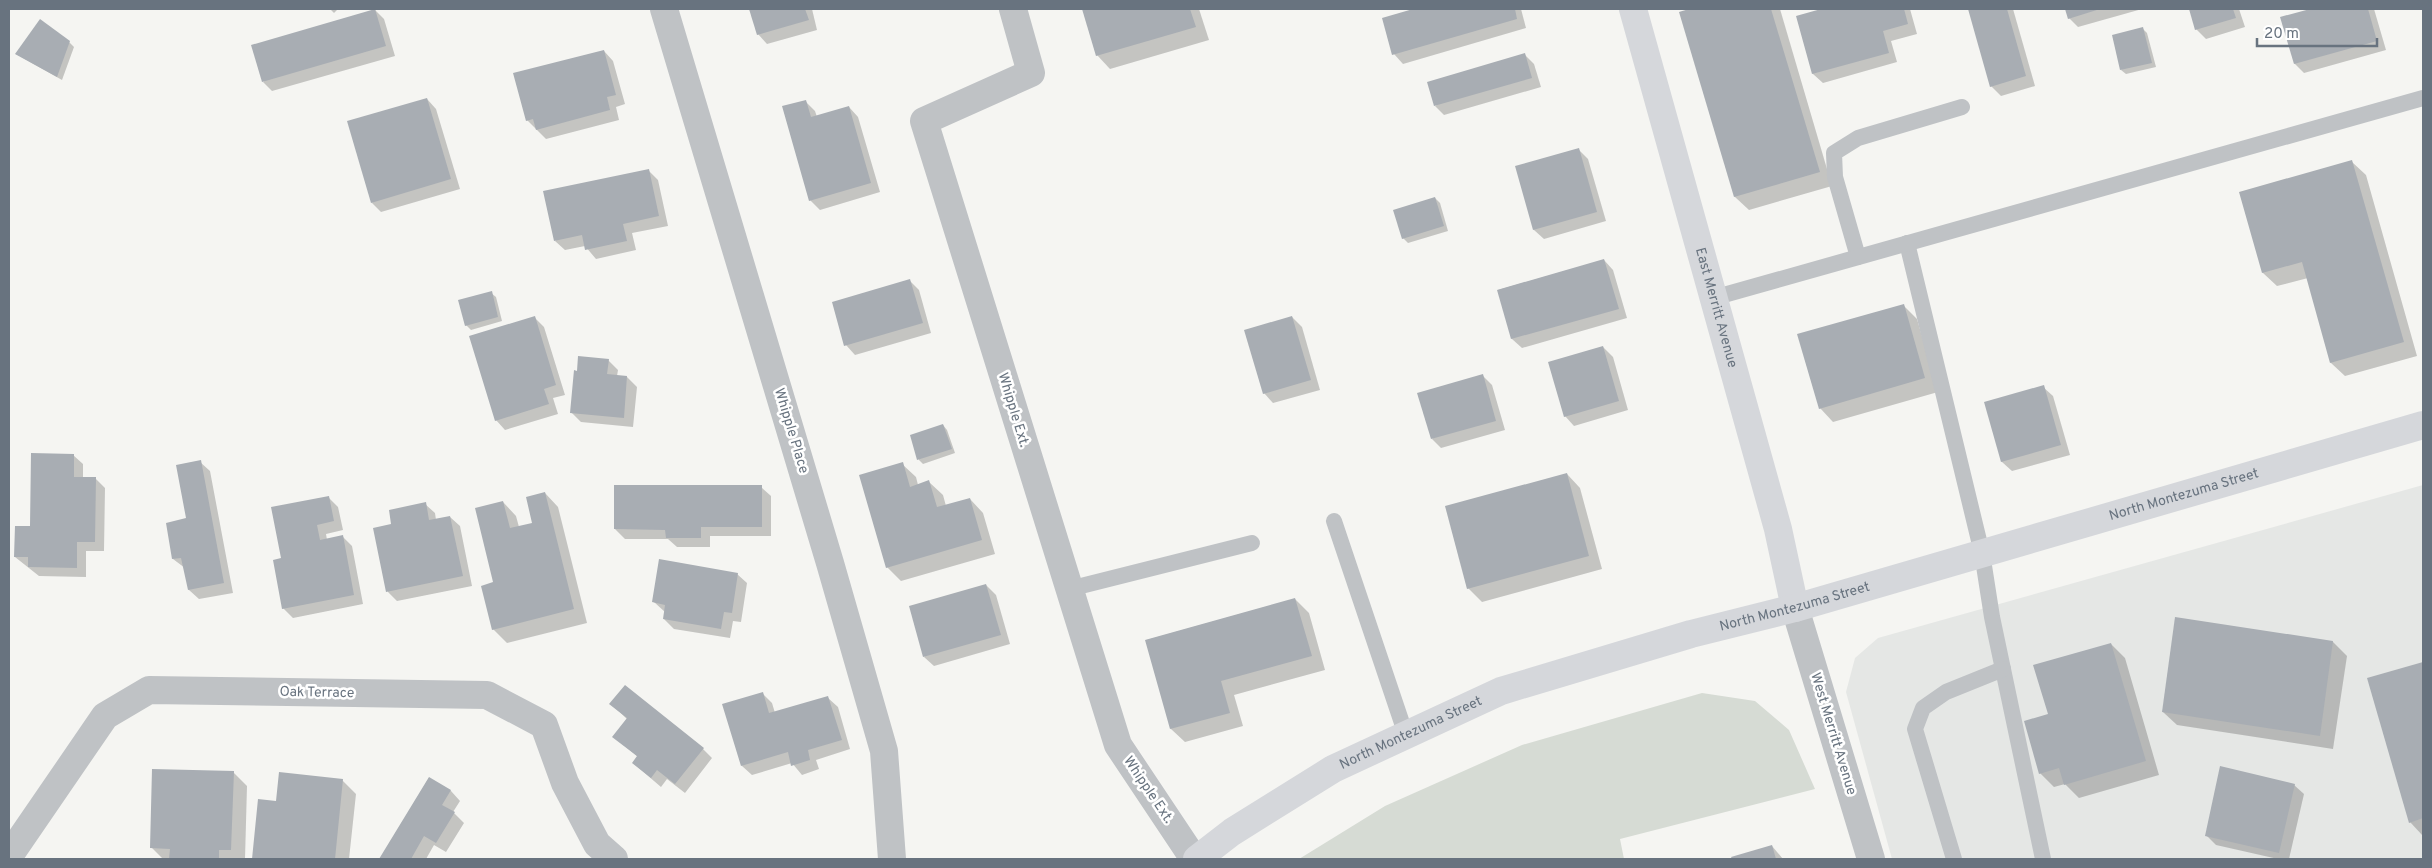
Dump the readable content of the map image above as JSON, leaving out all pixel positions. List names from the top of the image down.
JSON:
{
  "streets": {
    "main road": ["East Merritt Avenue", "North Montezuma Street"],
    "street": [
      "Whipple Ext.",
      "Whipple Place",
      "Oak Terrace",
      "West Merritt Avenue"
    ]
  },
  "crossings": [
    ["East Merritt Avenue", "North Montezuma Street"],
    ["East Merritt Avenue", "West Merritt Avenue"],
    ["North Montezuma Street", "West Merritt Avenue"]
  ],
  "scale_bar": "20 m"
}
